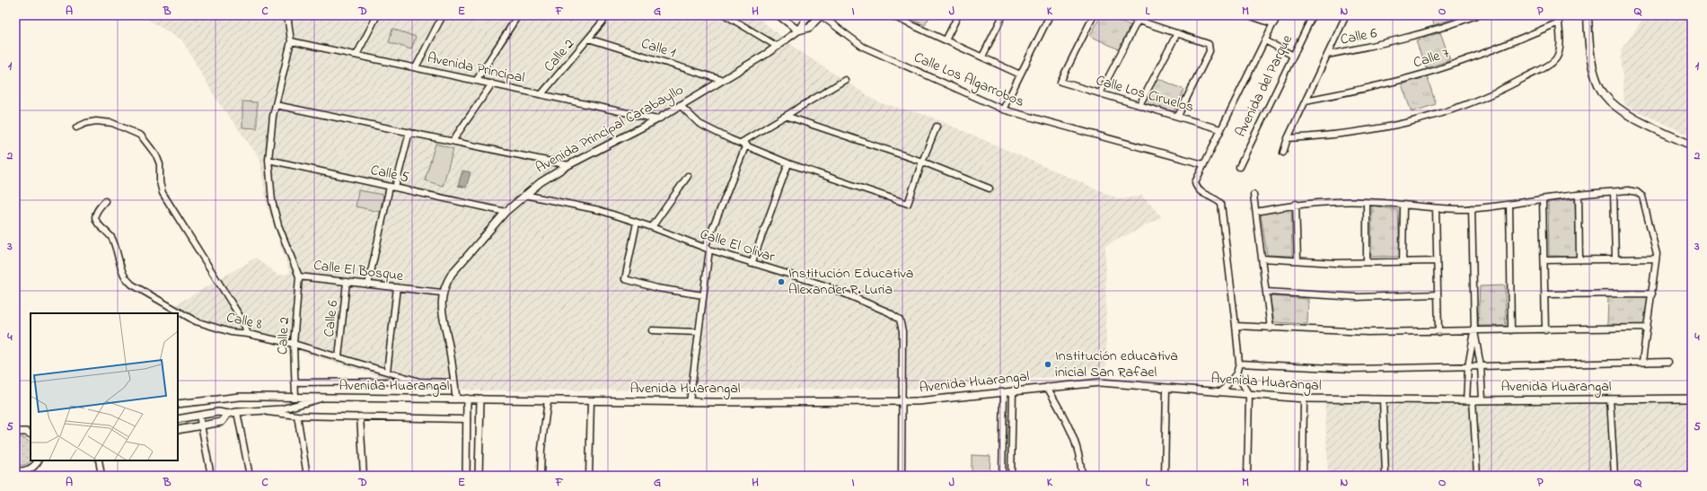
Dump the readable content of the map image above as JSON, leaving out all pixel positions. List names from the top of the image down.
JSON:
{
  "streets": {
    "street": [
      "Calle 6",
      "Calle 1",
      "Calle 2",
      "Calle 7",
      "Avenida Principal",
      "Calle Los Algarrobos",
      "Avenida del Parque",
      "Calle Los Ciruelos",
      "Avenida Principal Carabayllo",
      "Calle 5",
      "Calle El Olivar",
      "Calle El Bosque",
      "Calle 8",
      "Avenida Huarangal"
    ]
  },
  "crossings": [
    ["Calle 6", "Calle El Bosque"],
    ["Calle 6", "Calle 8"],
    ["Calle 1", "Calle 2"],
    ["Calle 1", "Avenida Principal Carabayllo"],
    ["Calle 2", "Avenida Principal"],
    ["Calle 2", "Calle El Bosque"],
    ["Calle 2", "Calle 8"],
    ["Calle 2", "Avenida Huarangal"],
    ["Avenida Principal", "Avenida Principal Carabayllo"],
    ["Avenida Principal", "Calle El Bosque"],
    ["Calle Los Algarrobos", "Avenida del Parque"],
    ["Avenida del Parque", "Calle Los Ciruelos"],
    ["Avenida Principal Carabayllo", "Calle 5"],
    ["Avenida Principal Carabayllo", "Calle El Olivar"],
    ["Avenida Principal Carabayllo", "Calle El Bosque"],
    ["Avenida Principal Carabayllo", "Calle 8"],
    ["Avenida Principal Carabayllo", "Avenida Huarangal"],
    ["Calle 5", "Calle El Bosque"],
    ["Calle El Olivar", "Avenida Huarangal"]
  ],
  "places": ["Institución Educativa Alexander R. Luria", "Institución educativa inicial San Rafael"],
  "grid": {
    "columns": [
      "A",
      "B",
      "C",
      "D",
      "E",
      "F",
      "G",
      "H",
      "I",
      "J",
      "K",
      "L",
      "M",
      "N",
      "O",
      "P",
      "Q"
    ],
    "rows": [
      "1",
      "2",
      "3",
      "4",
      "5"
    ]
  }
}
